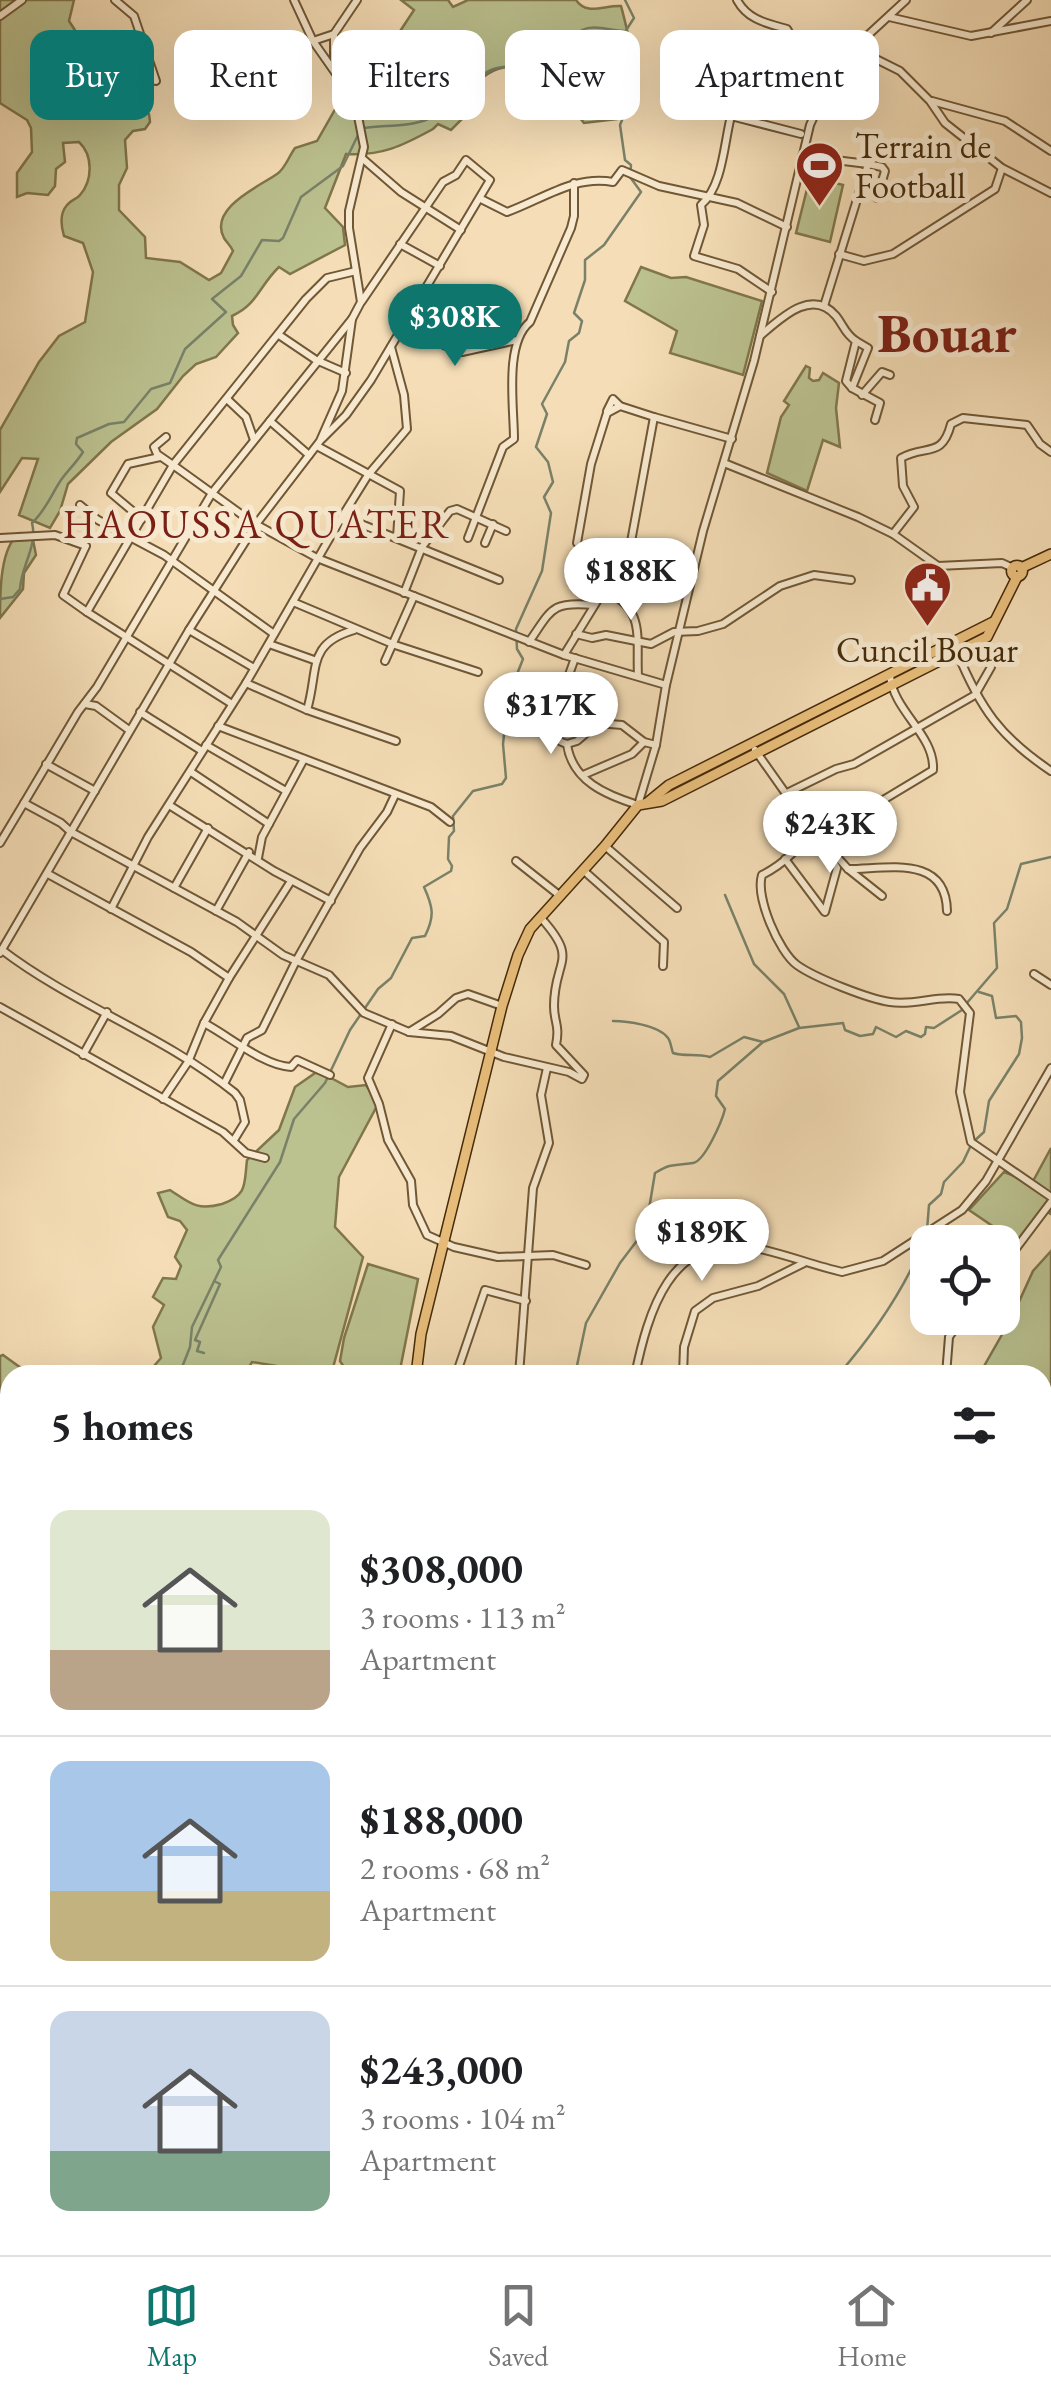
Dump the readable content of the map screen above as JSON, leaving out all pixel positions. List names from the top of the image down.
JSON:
{
  "districts": ["Bouar", "HAOUSSA QUATER"],
  "places": {
    "sports": ["Terrain de Football"],
    "public building": ["Cuncil Bouar"]
  },
  "page": {
    "chip": [
      "Buy",
      "Rent",
      "Filters",
      "New",
      "Apartment"
    ],
    "price": [
      "$308K",
      "$188K",
      "$317K",
      "$243K",
      "$189K"
    ],
    "heading": "5 homes",
    "list": [
      {
        "name": "$308,000",
        "note": "3 rooms · 113 m² · Apartment"
      },
      {
        "name": "$188,000",
        "note": "2 rooms · 68 m² · Apartment"
      },
      {
        "name": "$243,000",
        "note": "3 rooms · 104 m² · Apartment"
      }
    ],
    "tabs": ["Map", "Saved", "Home"]
  }
}
